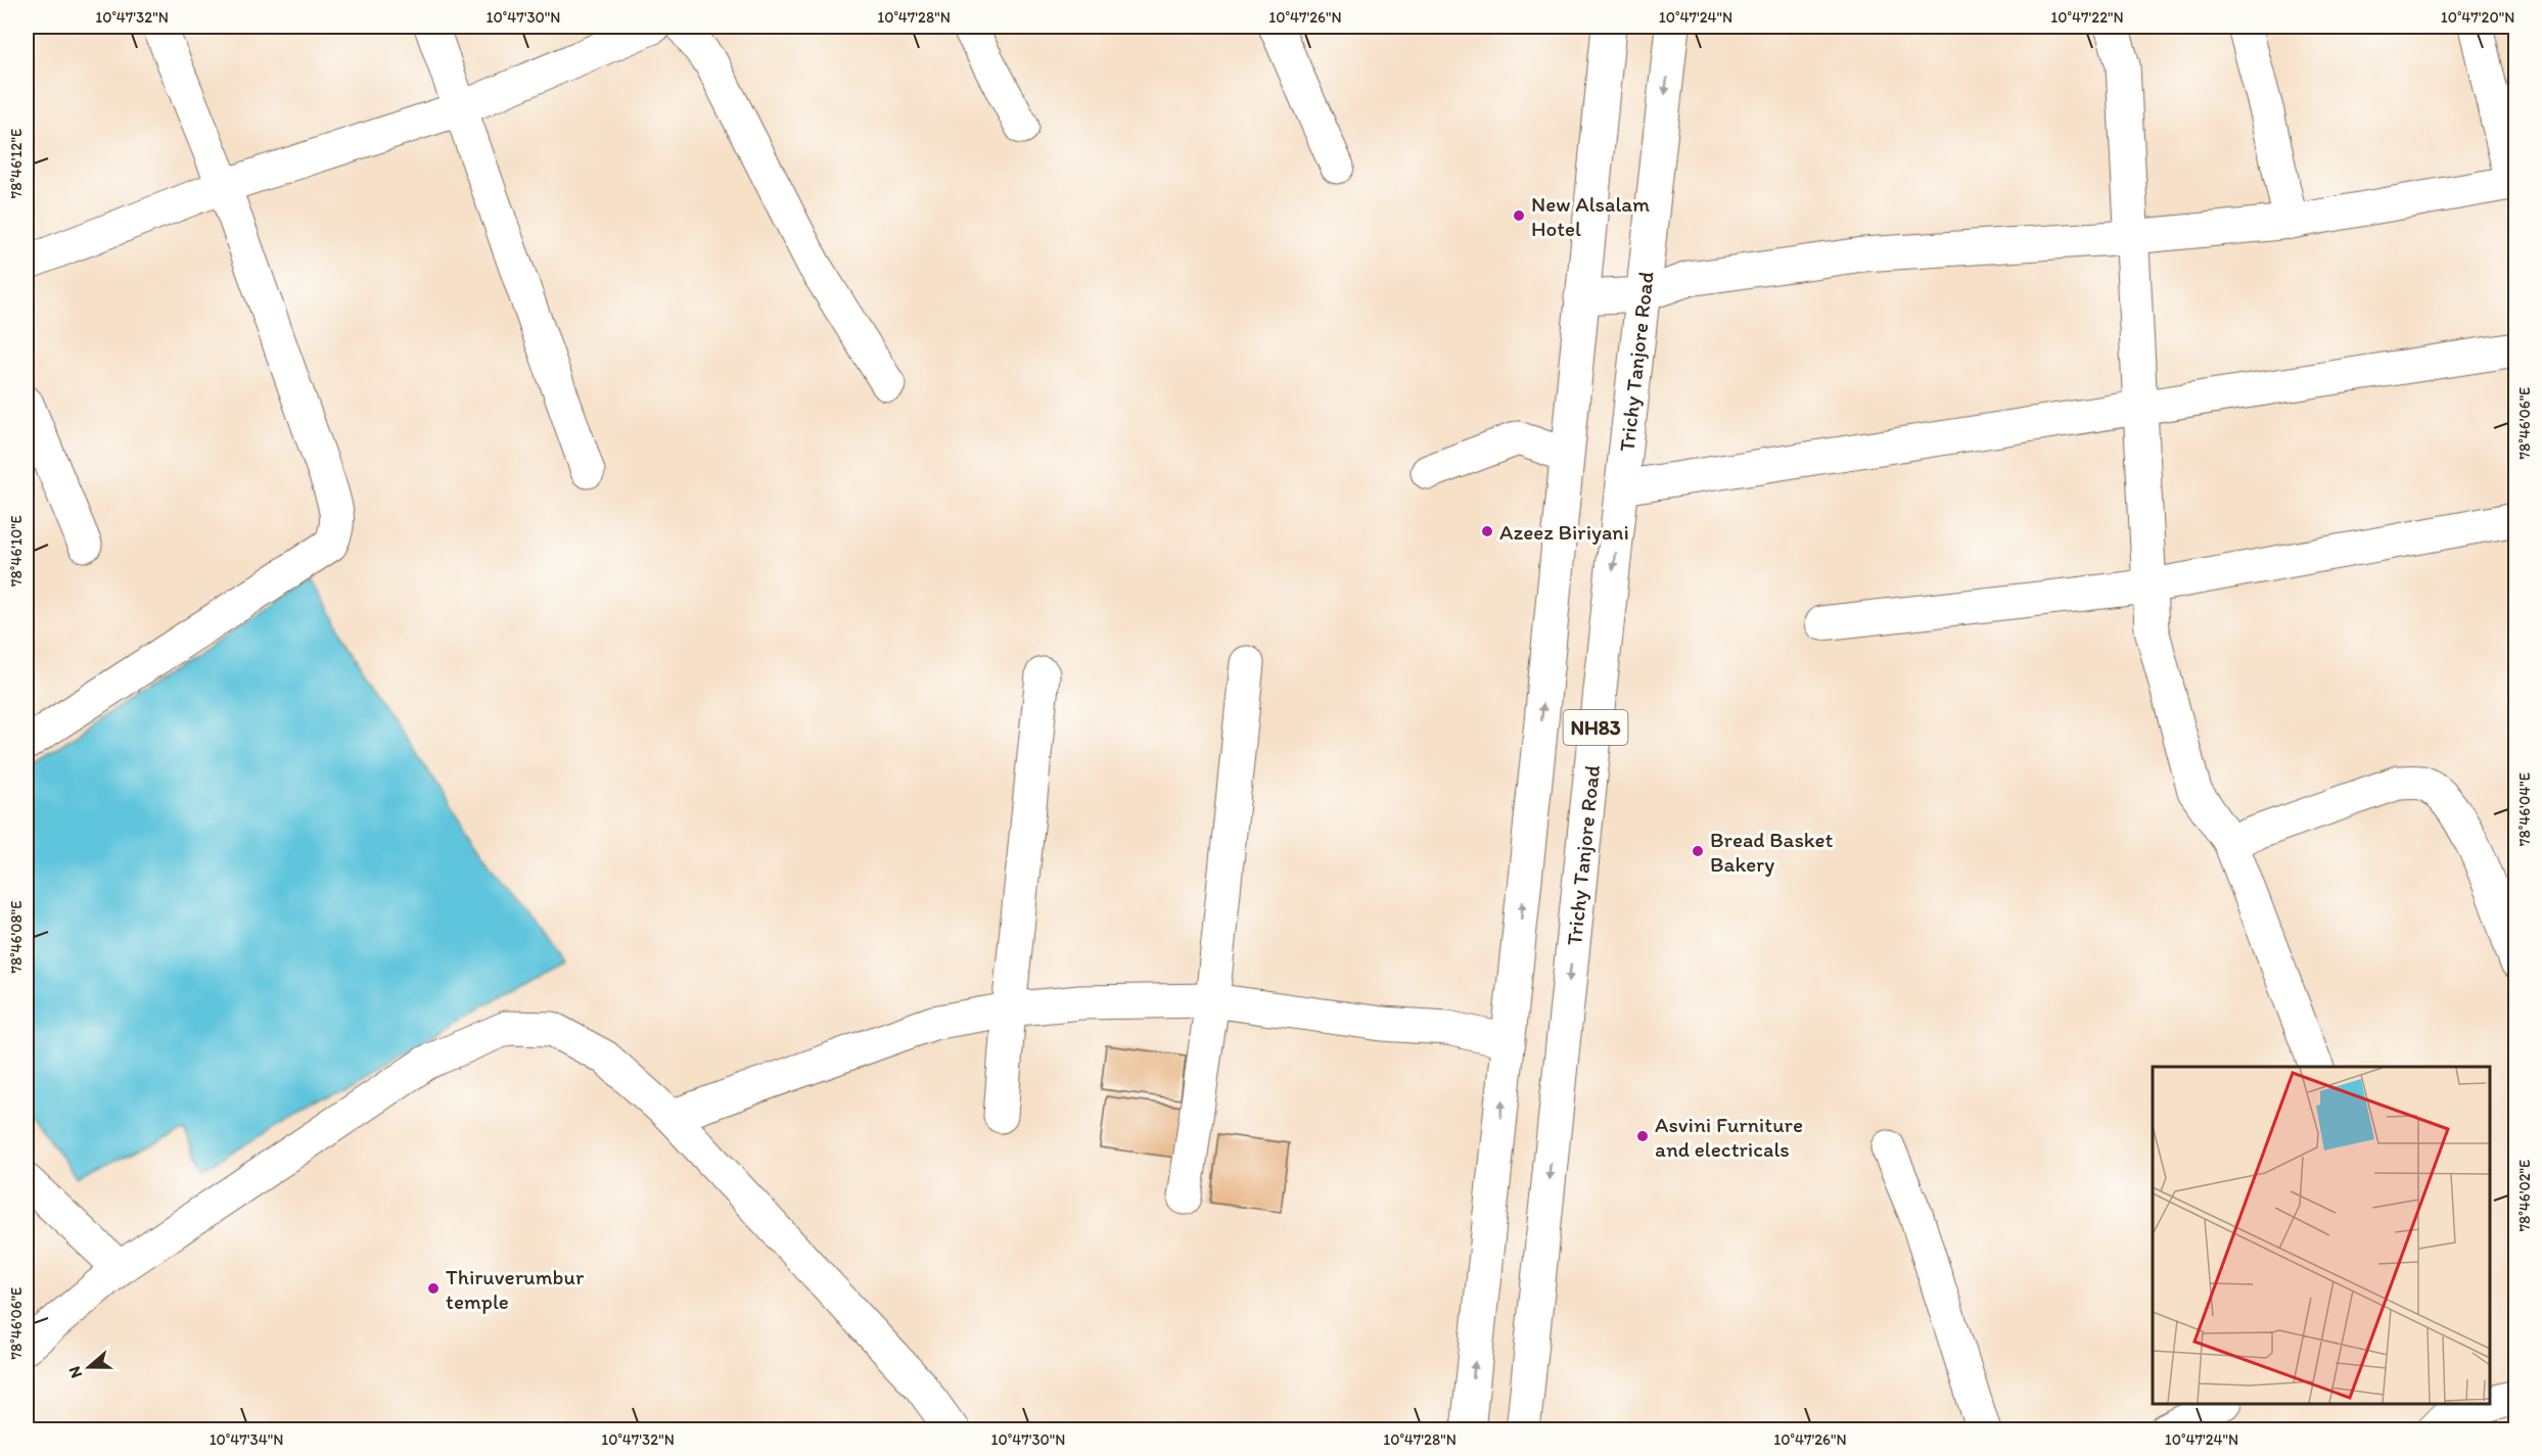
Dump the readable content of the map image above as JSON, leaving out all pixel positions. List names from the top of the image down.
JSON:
{
  "streets": {
    "main road": ["Trichy Tanjore Road", "NH83"]
  },
  "places": [
    "New Alsalam Hotel",
    "Azeez Biriyani",
    "Bread Basket Bakery",
    "Asvini Furniture and electricals",
    "Thiruverumbur temple"
  ],
  "north": "left",
  "coordinates": [
    "10°47'32\"N",
    "10°47'30\"N",
    "10°47'28\"N",
    "10°47'26\"N",
    "10°47'24\"N",
    "10°47'22\"N",
    "10°47'20\"N",
    "78°46'12\"E",
    "78°46'06\"E",
    "78°46'10\"E",
    "78°46'04\"E",
    "78°46'08\"E",
    "78°46'02\"E",
    "10°47'34\"N"
  ]
}
